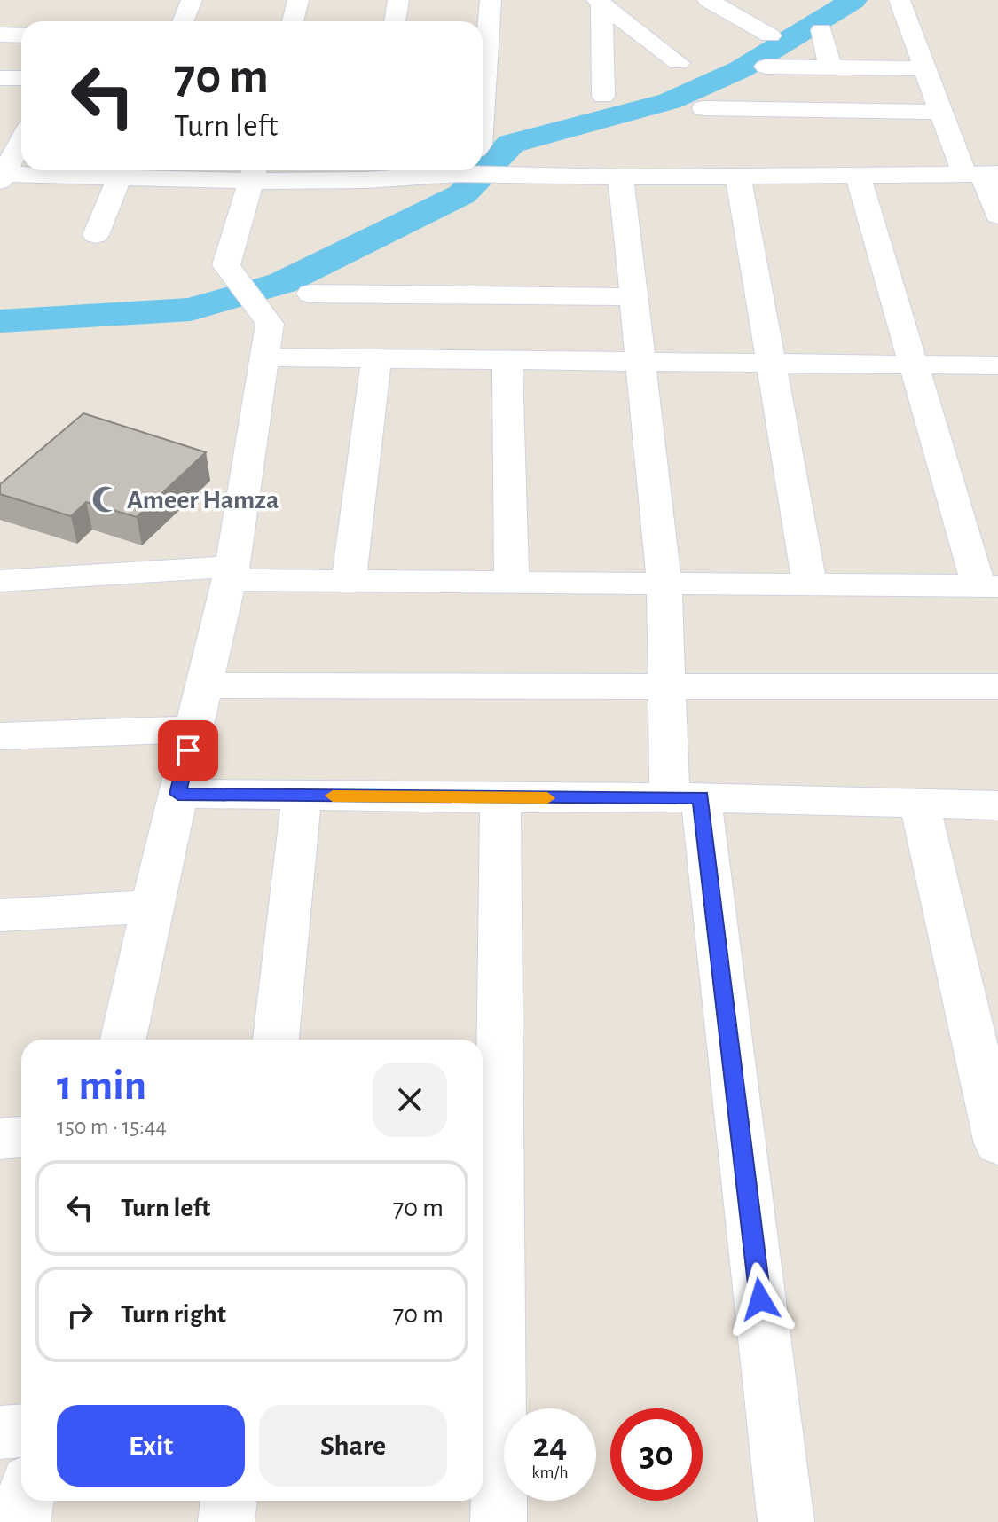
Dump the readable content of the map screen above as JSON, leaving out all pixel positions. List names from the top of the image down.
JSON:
{
  "places": {
    "mosque": ["Ameer Hamza"]
  },
  "page": {
    "turn": ["70 m", "Turn left"],
    "heading": ["1 min", "150 m · 15:44"],
    "list": [
      {
        "name": "Turn left",
        "value": "70 m"
      },
      {
        "name": "Turn right",
        "value": "70 m"
      }
    ],
    "buttons": ["Exit", "Share"],
    "speed": "24 km/h",
    "limit": "30"
  }
}
